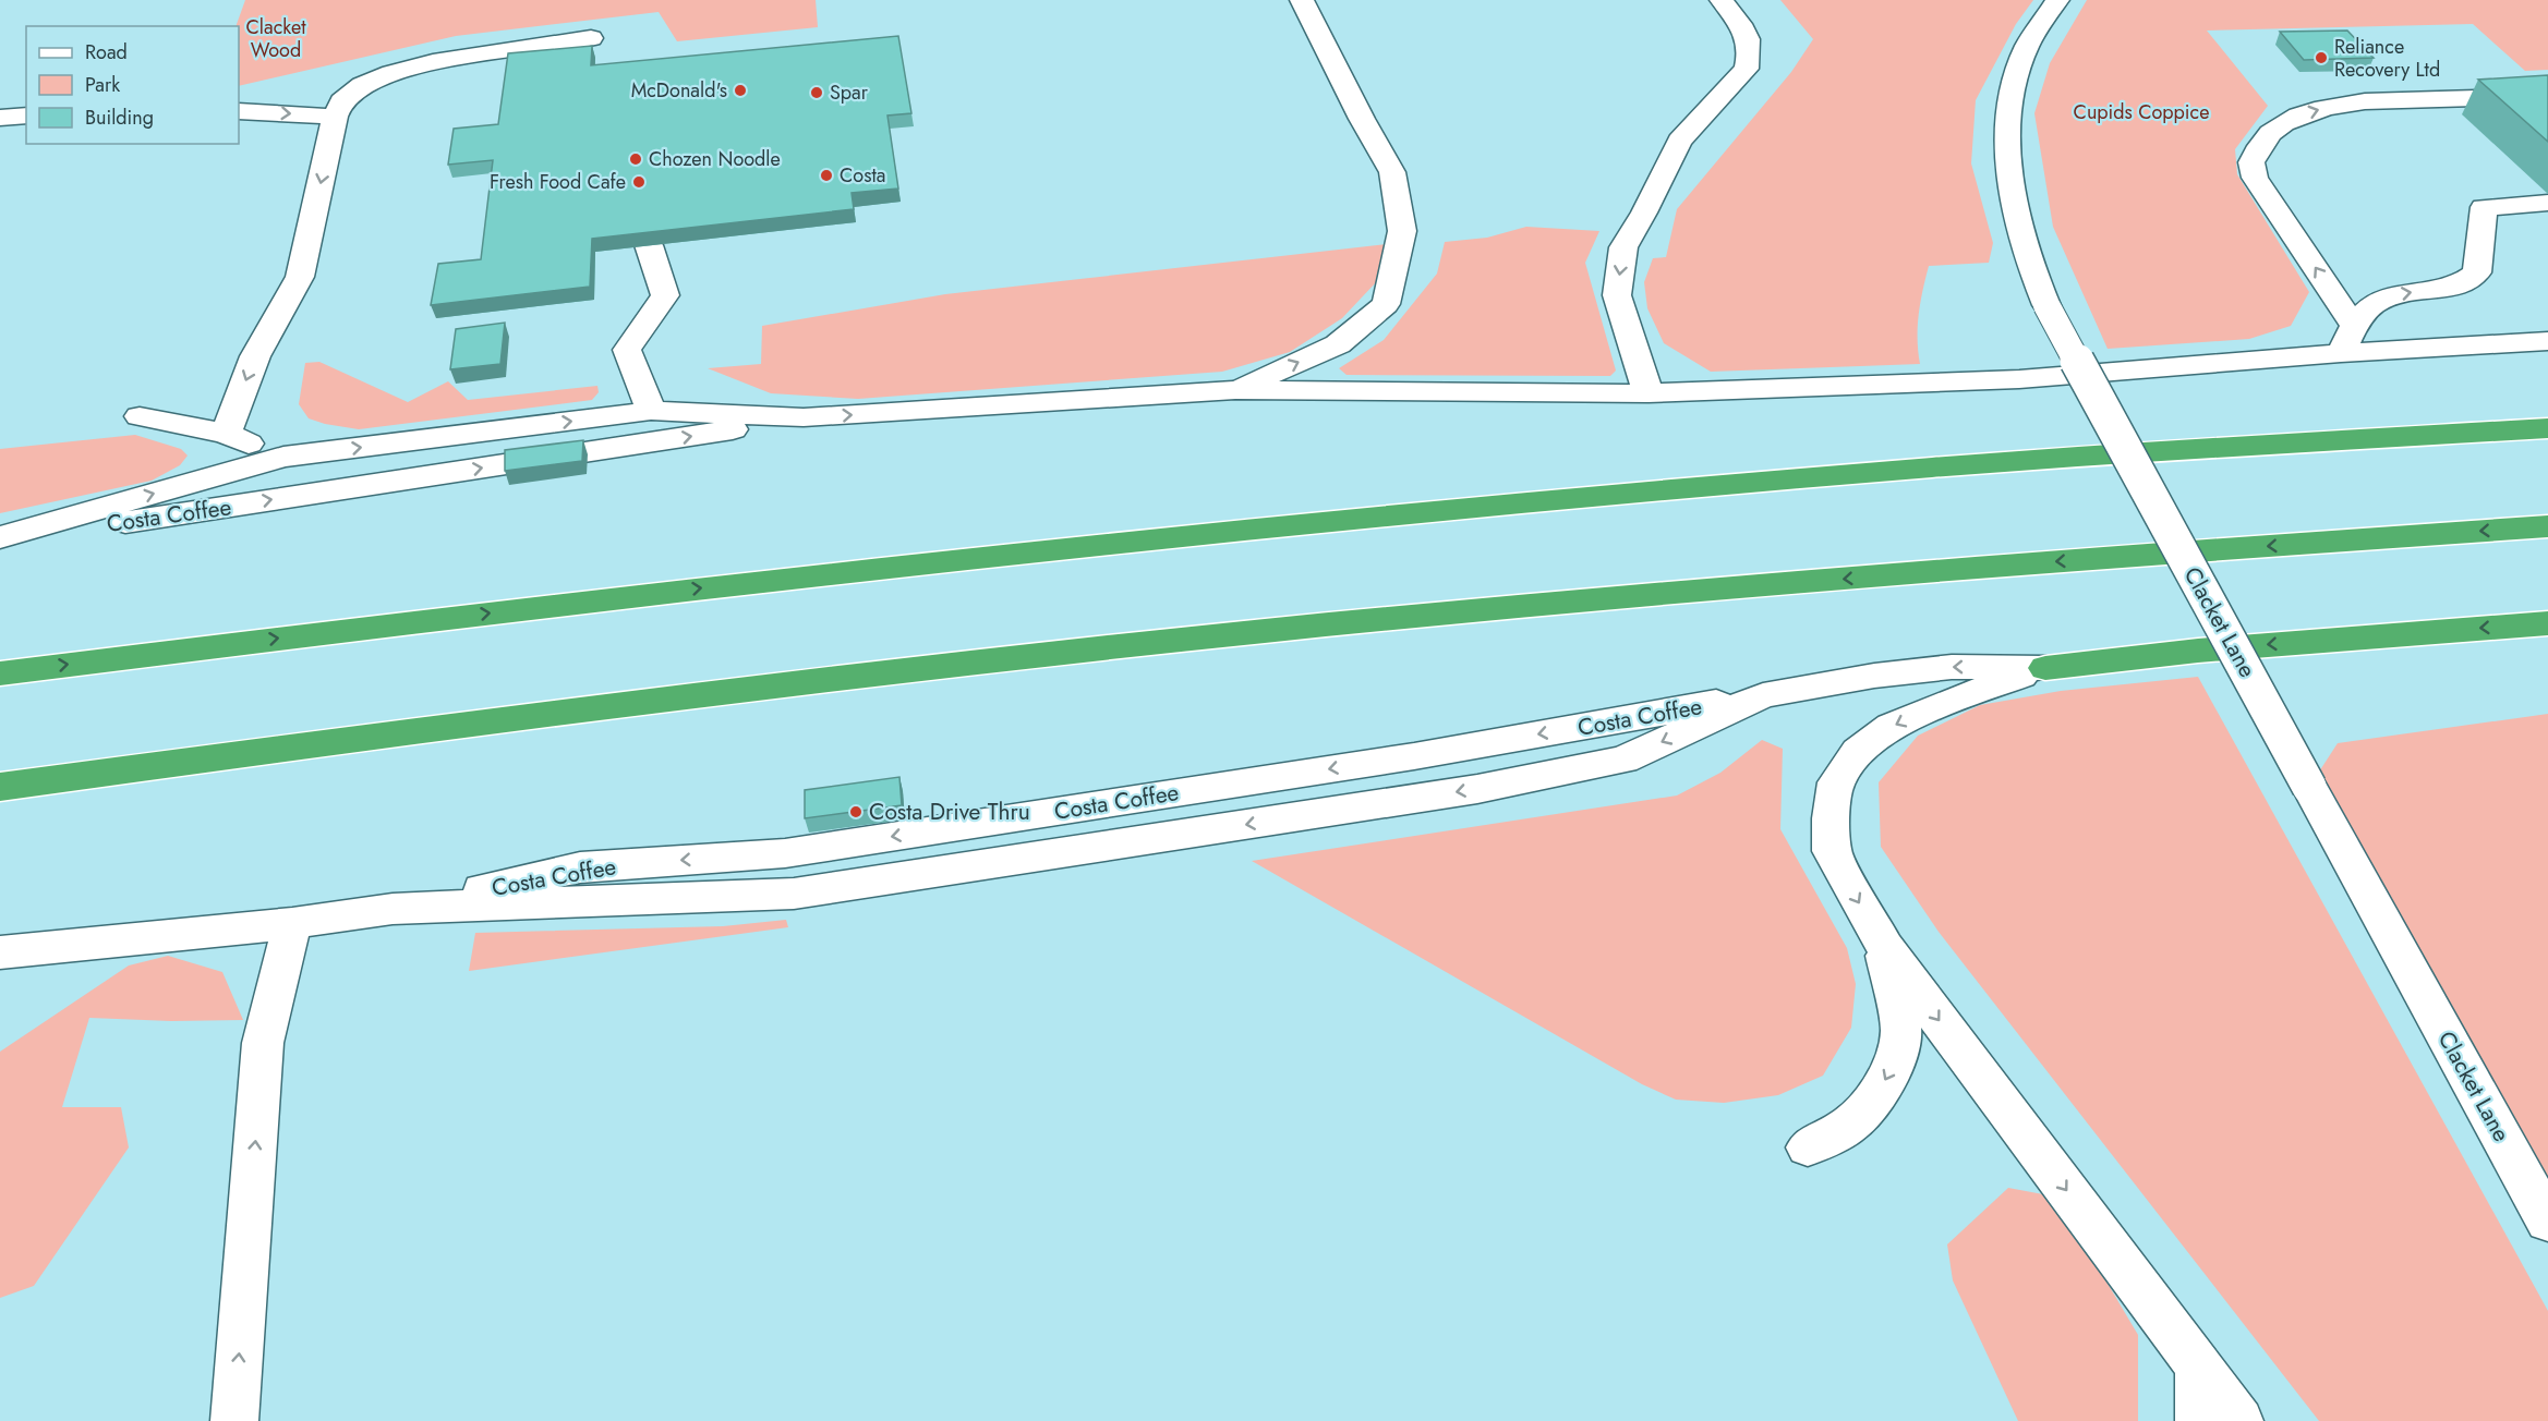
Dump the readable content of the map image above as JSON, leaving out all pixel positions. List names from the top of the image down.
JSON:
{
  "streets": {
    "street": ["Costa Coffee", "Clacket Lane"]
  },
  "parks": ["Clacket Wood", "Cupids Coppice"],
  "places": [
    "Reliance Recovery Ltd",
    "McDonald's",
    "Spar",
    "Chozen Noodle",
    "Costa",
    "Fresh Food Cafe",
    "Costa Drive Thru"
  ],
  "legend": ["Road", "Park", "Building"]
}
